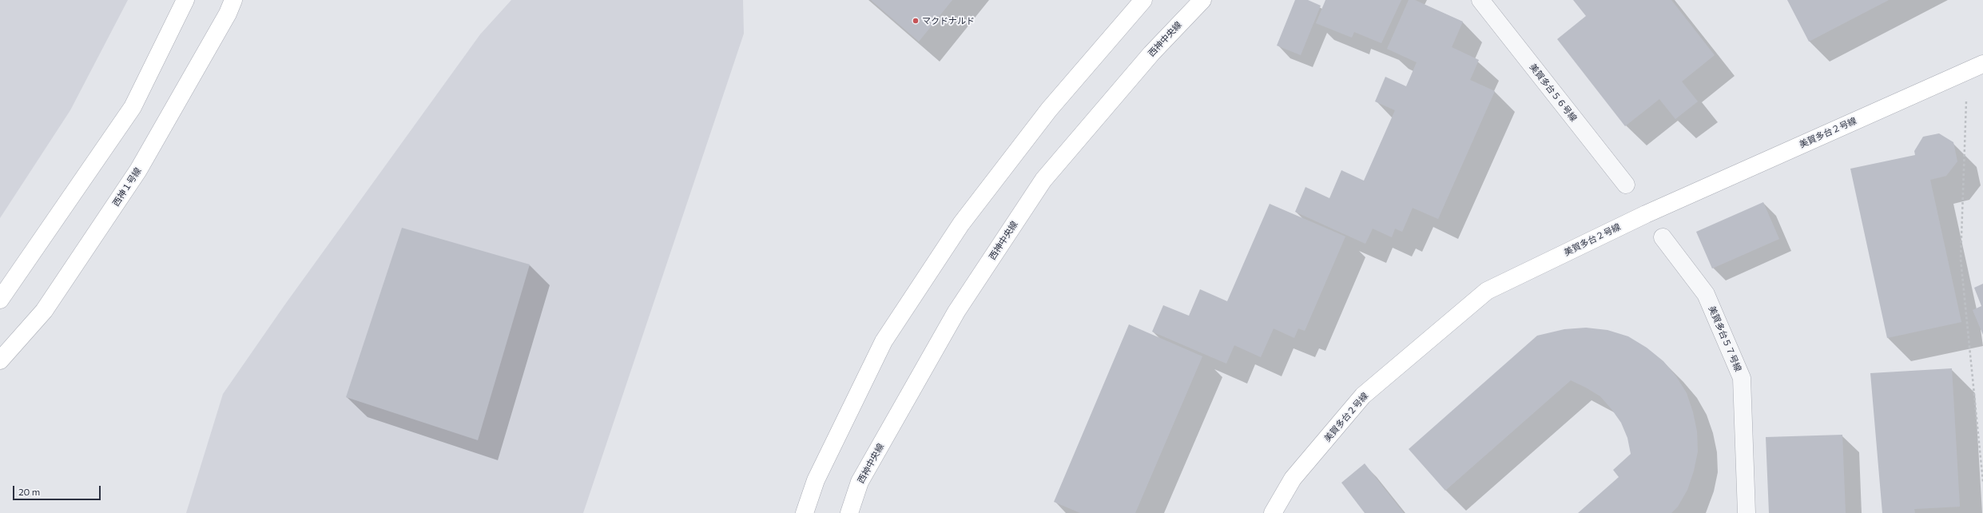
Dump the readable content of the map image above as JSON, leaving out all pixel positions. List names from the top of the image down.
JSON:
{
  "streets": {
    "street": [
      "西神中央線",
      "美賀多台５６号線",
      "美賀多台２号線",
      "西神１号線",
      "美賀多台５７号線"
    ]
  },
  "places": ["マクドナルド"],
  "scale_bar": "20 m"
}
